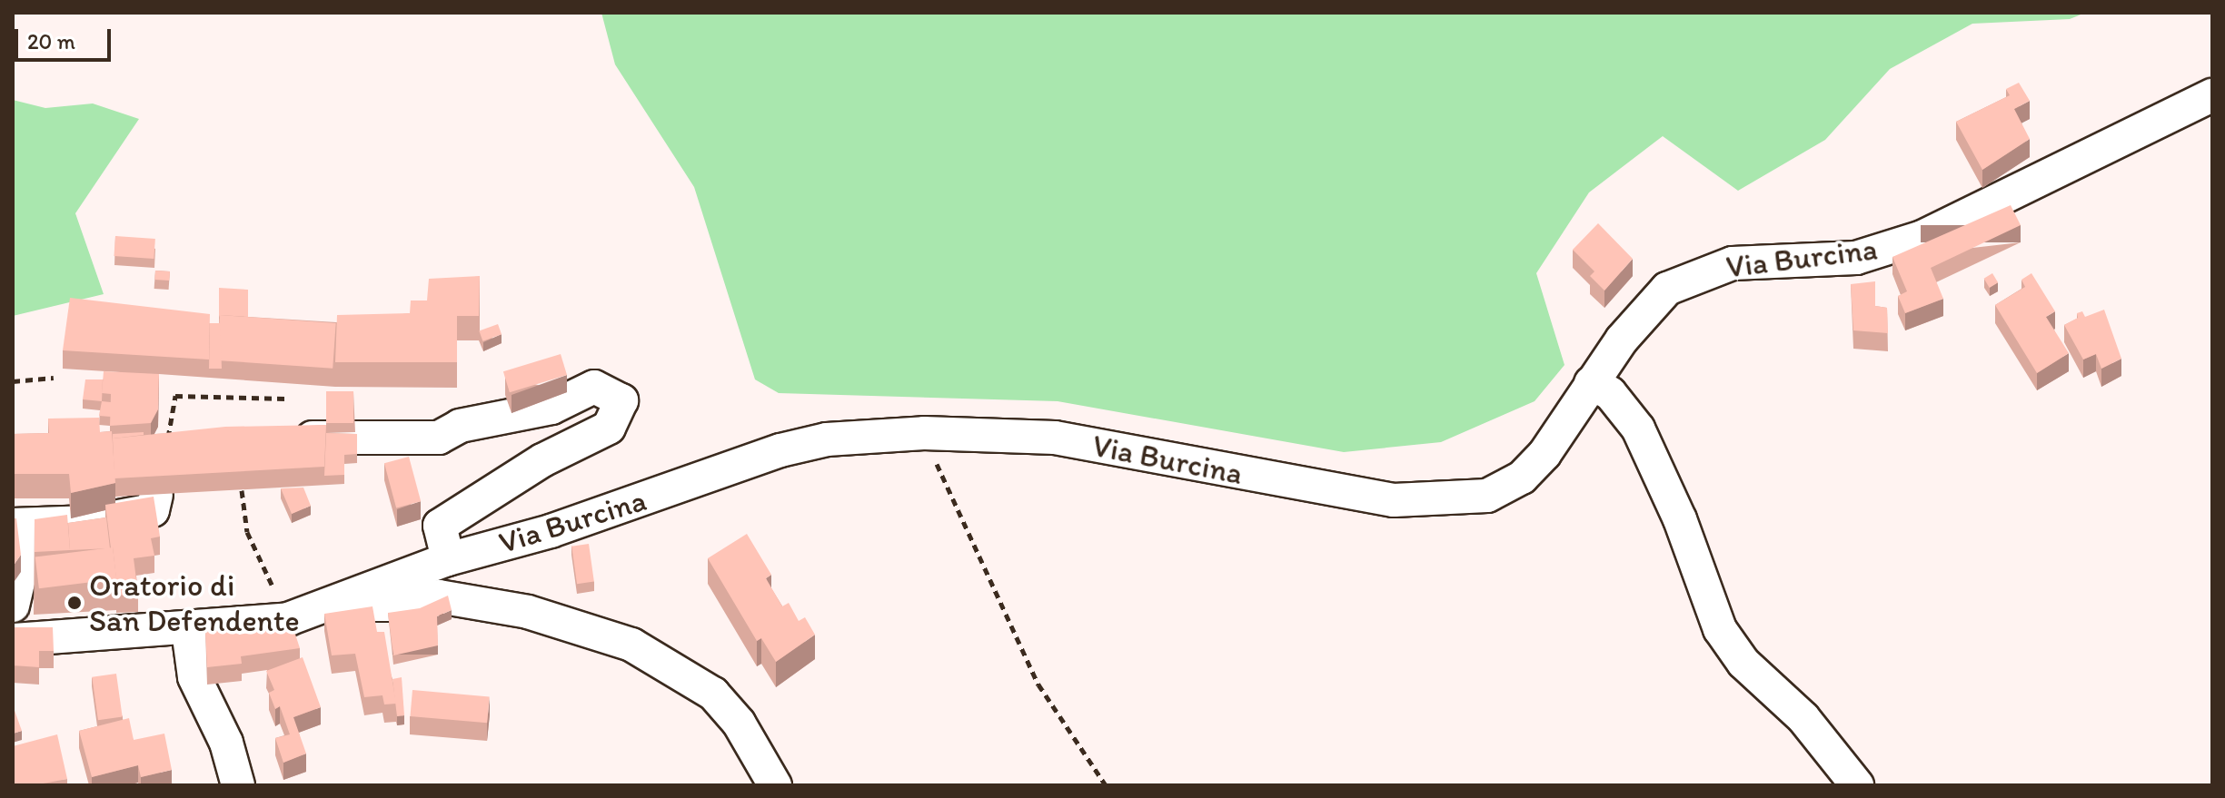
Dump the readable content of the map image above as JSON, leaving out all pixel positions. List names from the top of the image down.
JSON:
{
  "streets": {
    "street": ["Via Burcina"]
  },
  "places": ["Oratorio di San Defendente"],
  "scale_bar": "20 m"
}
